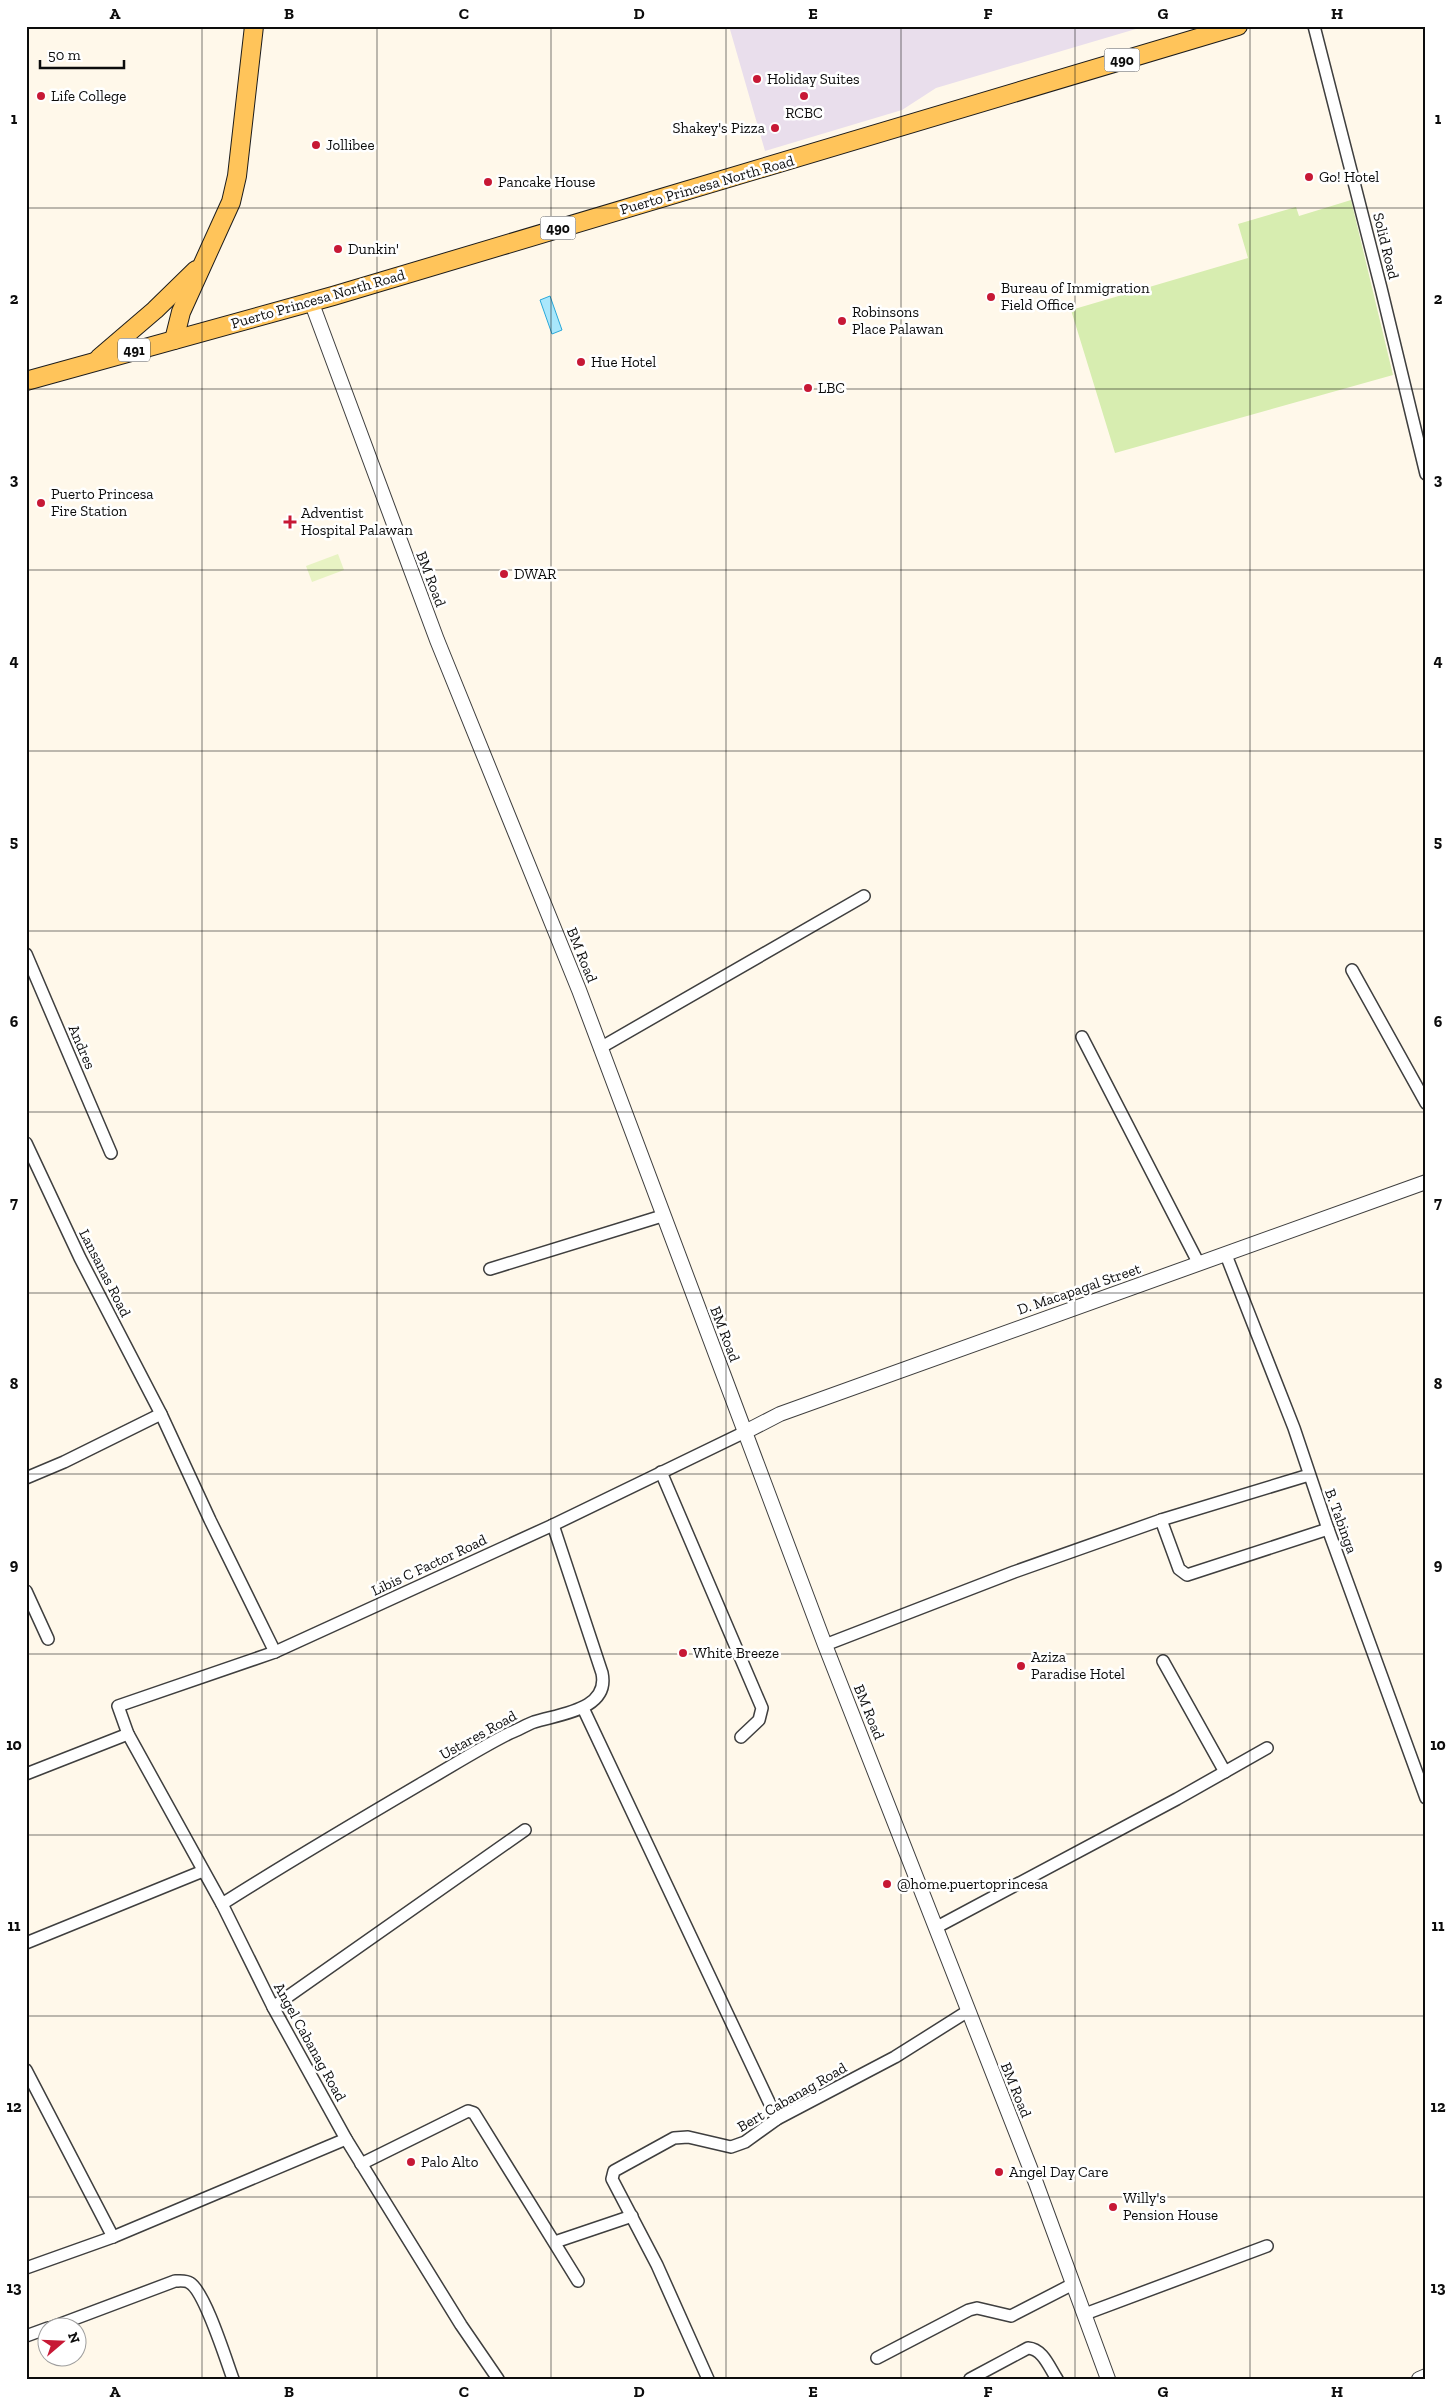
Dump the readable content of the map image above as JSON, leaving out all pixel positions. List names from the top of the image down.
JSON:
{
  "streets": {
    "main road": ["490", "Puerto Princesa North Road", "491"],
    "street": [
      "Solid Road",
      "BM Road",
      "Andres",
      "Lansanas Road",
      "D. Macapagal Street",
      "B. Tabinga",
      "Libis C Factor Road",
      "Ustares Road",
      "Angel Cabanag Road",
      "Bert Cabanag Road"
    ]
  },
  "crossings": [
    ["Puerto Princesa North Road", "491"],
    ["Puerto Princesa North Road", "BM Road"],
    ["BM Road", "D. Macapagal Street"],
    ["BM Road", "Libis C Factor Road"],
    ["BM Road", "Bert Cabanag Road"],
    ["Lansanas Road", "Libis C Factor Road"],
    ["D. Macapagal Street", "B. Tabinga"],
    ["D. Macapagal Street", "Libis C Factor Road"],
    ["Libis C Factor Road", "Ustares Road"],
    ["Libis C Factor Road", "Angel Cabanag Road"],
    ["Ustares Road", "Angel Cabanag Road"]
  ],
  "places": {
    "other": [
      "Holiday Suites",
      "Life College",
      "RCBC",
      "Shakey's Pizza",
      "Jollibee",
      "Go! Hotel",
      "Pancake House",
      "Dunkin'",
      "Bureau of Immigration Field Office",
      "Robinsons Place Palawan",
      "Hue Hotel",
      "LBC",
      "Puerto Princesa Fire Station",
      "DWAR",
      "White Breeze",
      "Aziza Paradise Hotel",
      "@home.puertoprincesa",
      "Palo Alto",
      "Angel Day Care",
      "Willy's Pension House"
    ],
    "health": ["Adventist Hospital Palawan"]
  },
  "scale_bar": "50 m",
  "north": "right",
  "grid": {
    "columns": [
      "A",
      "B",
      "C",
      "D",
      "E",
      "F",
      "G",
      "H"
    ],
    "rows": [
      "1",
      "2",
      "3",
      "4",
      "5",
      "6",
      "7",
      "8",
      "9",
      "10",
      "11",
      "12",
      "13"
    ]
  }
}
